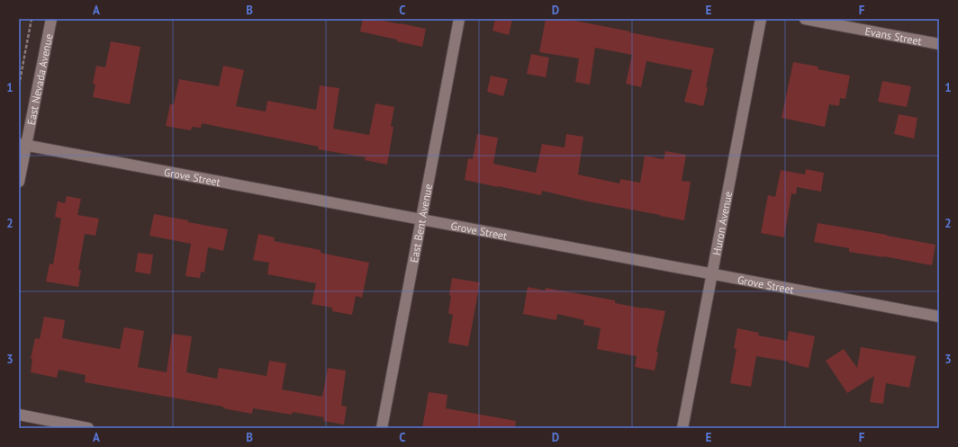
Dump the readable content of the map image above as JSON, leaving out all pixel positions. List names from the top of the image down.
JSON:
{
  "streets": {
    "street": [
      "Evans Street",
      "East Nevada Avenue",
      "Grove Street",
      "Huron Avenue",
      "East Bent Avenue"
    ]
  },
  "crossings": [
    ["East Nevada Avenue", "Grove Street"],
    ["Grove Street", "Huron Avenue"],
    ["Grove Street", "East Bent Avenue"]
  ],
  "grid": {
    "columns": [
      "A",
      "B",
      "C",
      "D",
      "E",
      "F"
    ],
    "rows": ["1", "2", "3"]
  }
}
